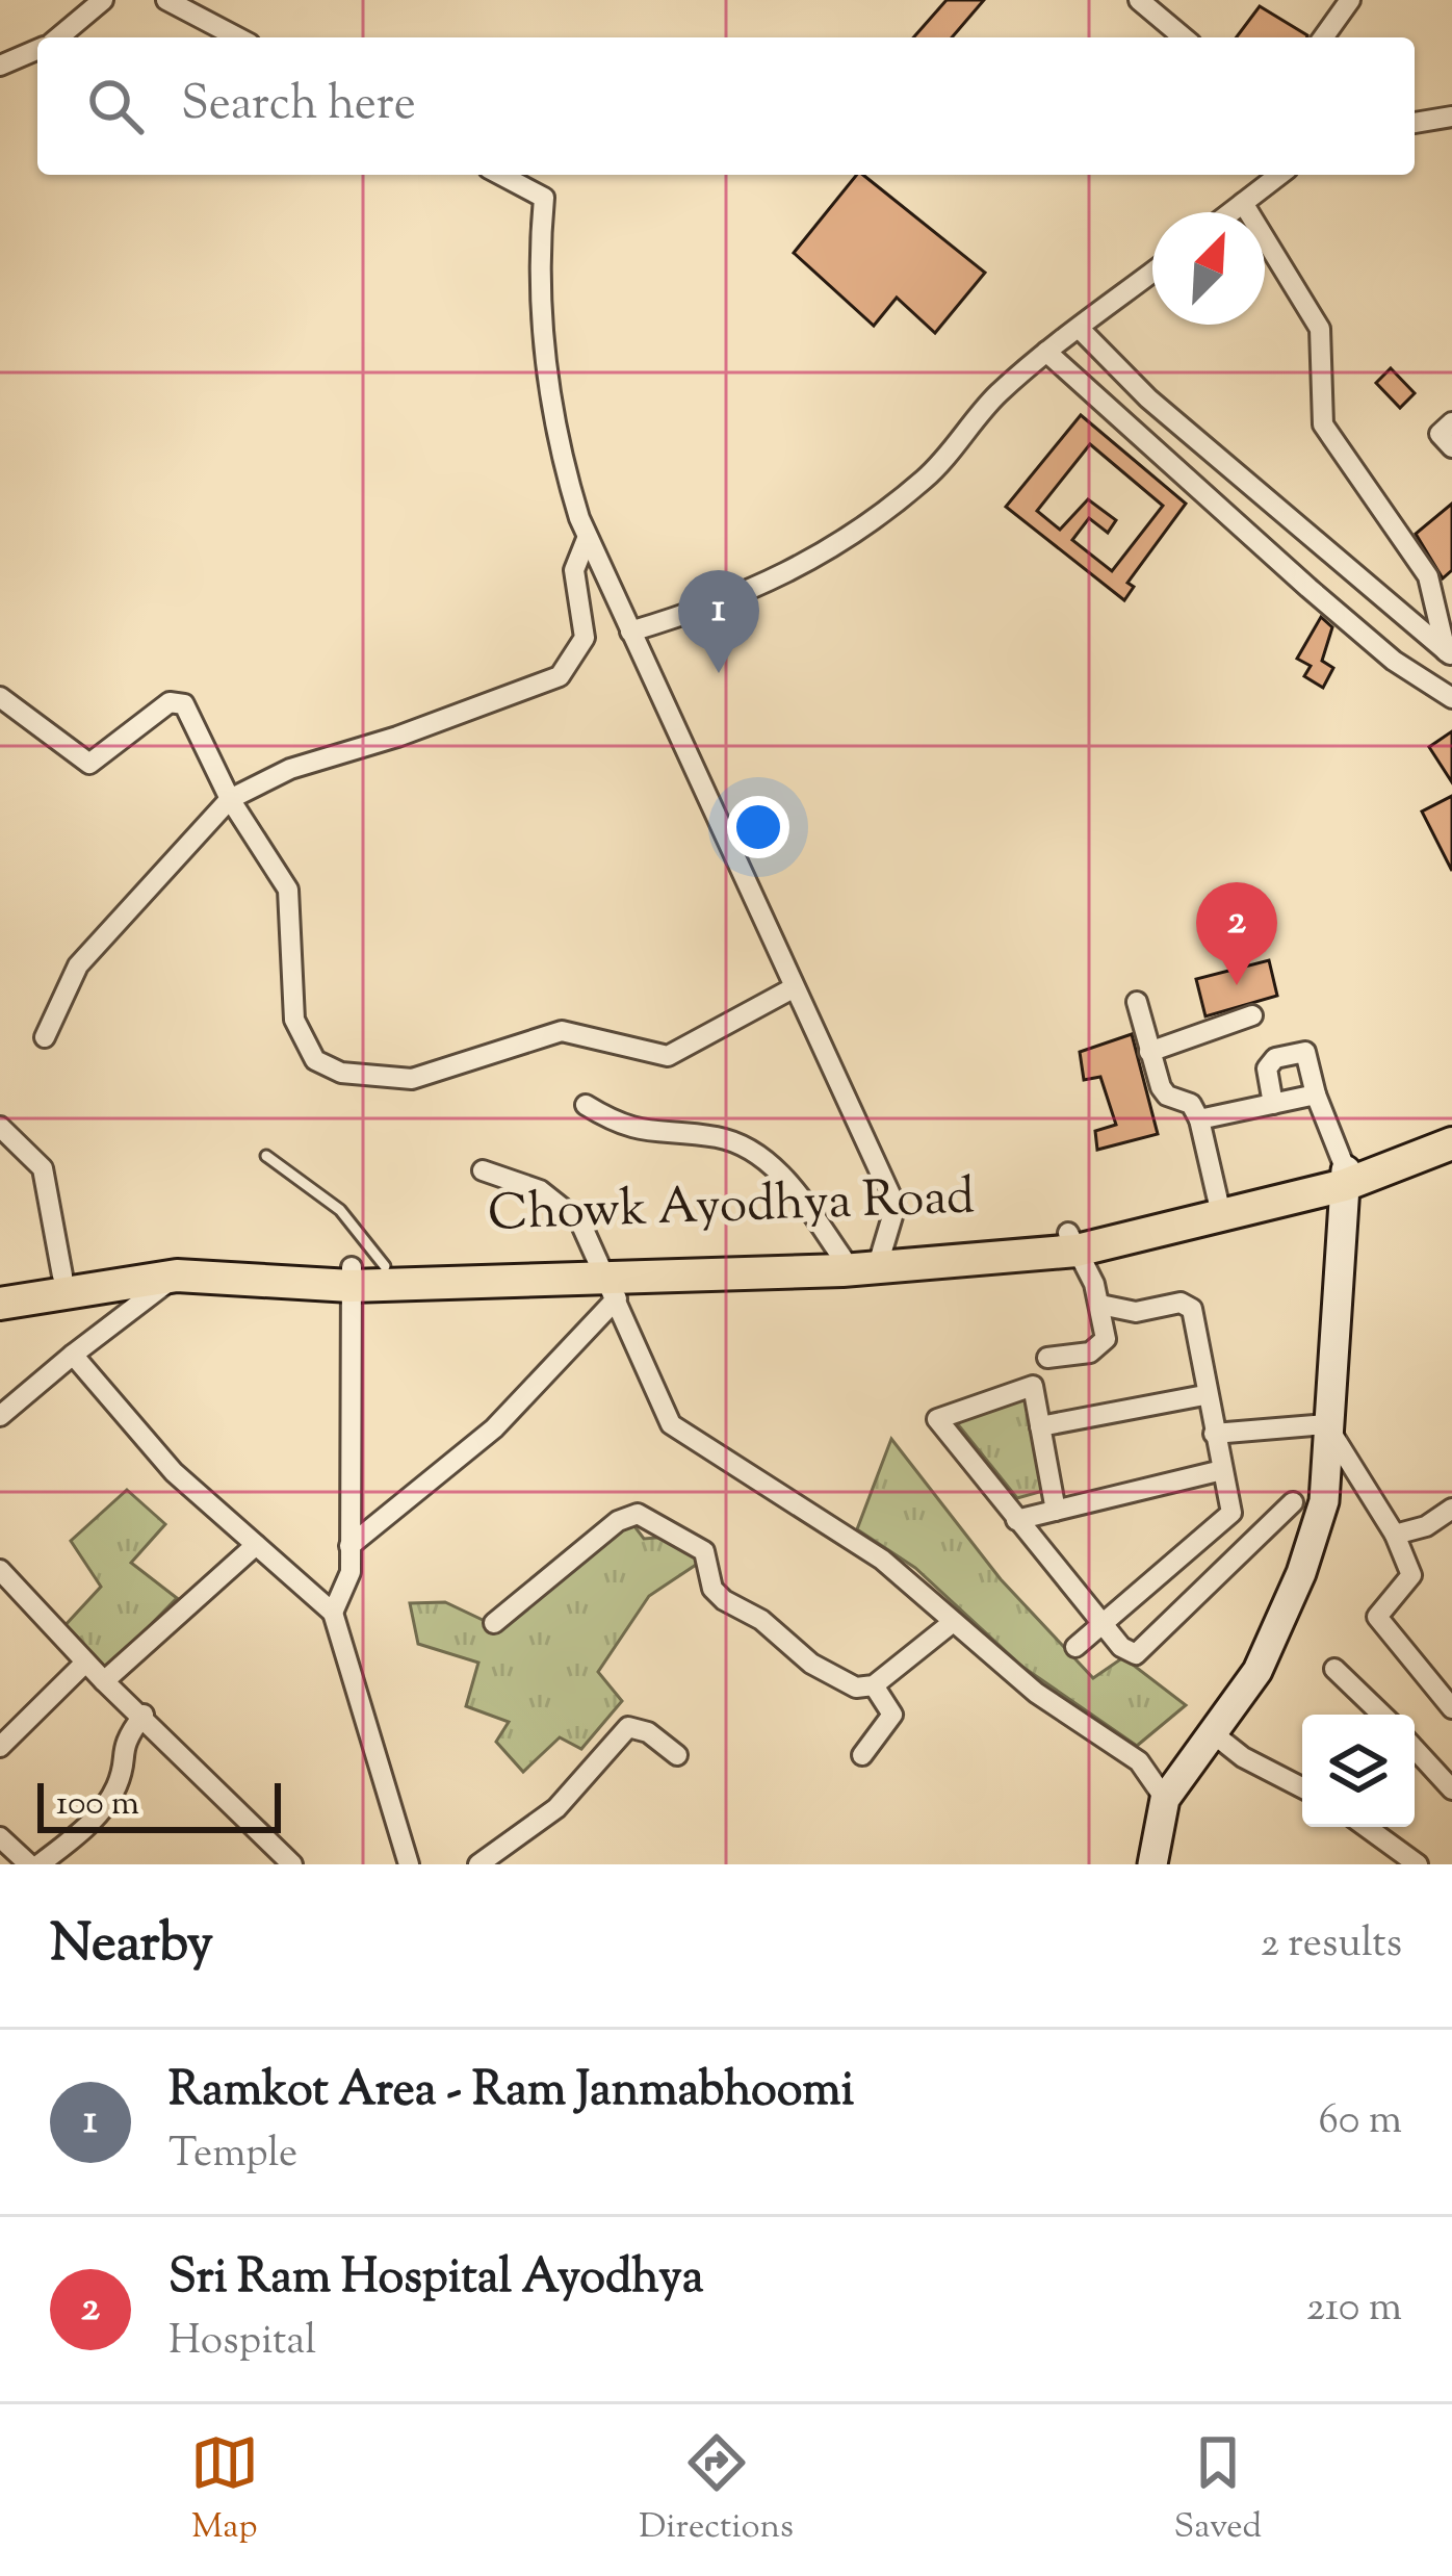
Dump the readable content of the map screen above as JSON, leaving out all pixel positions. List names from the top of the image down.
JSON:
{
  "streets": {
    "main road": ["Chowk Ayodhya Road"]
  },
  "scale_bar": "100 m",
  "north": "top right",
  "page": {
    "search": "Search here",
    "pins": ["1", "2"],
    "scale": "100 m",
    "heading": ["Nearby", "2 results"],
    "list": [
      {
        "mark": "1",
        "name": "Ramkot Area - Ram Janmabhoomi",
        "note": "Temple",
        "value": "60 m"
      },
      {
        "mark": "2",
        "name": "Sri Ram Hospital Ayodhya",
        "note": "Hospital",
        "value": "210 m"
      }
    ],
    "nav": ["Map", "Directions", "Saved"]
  }
}
